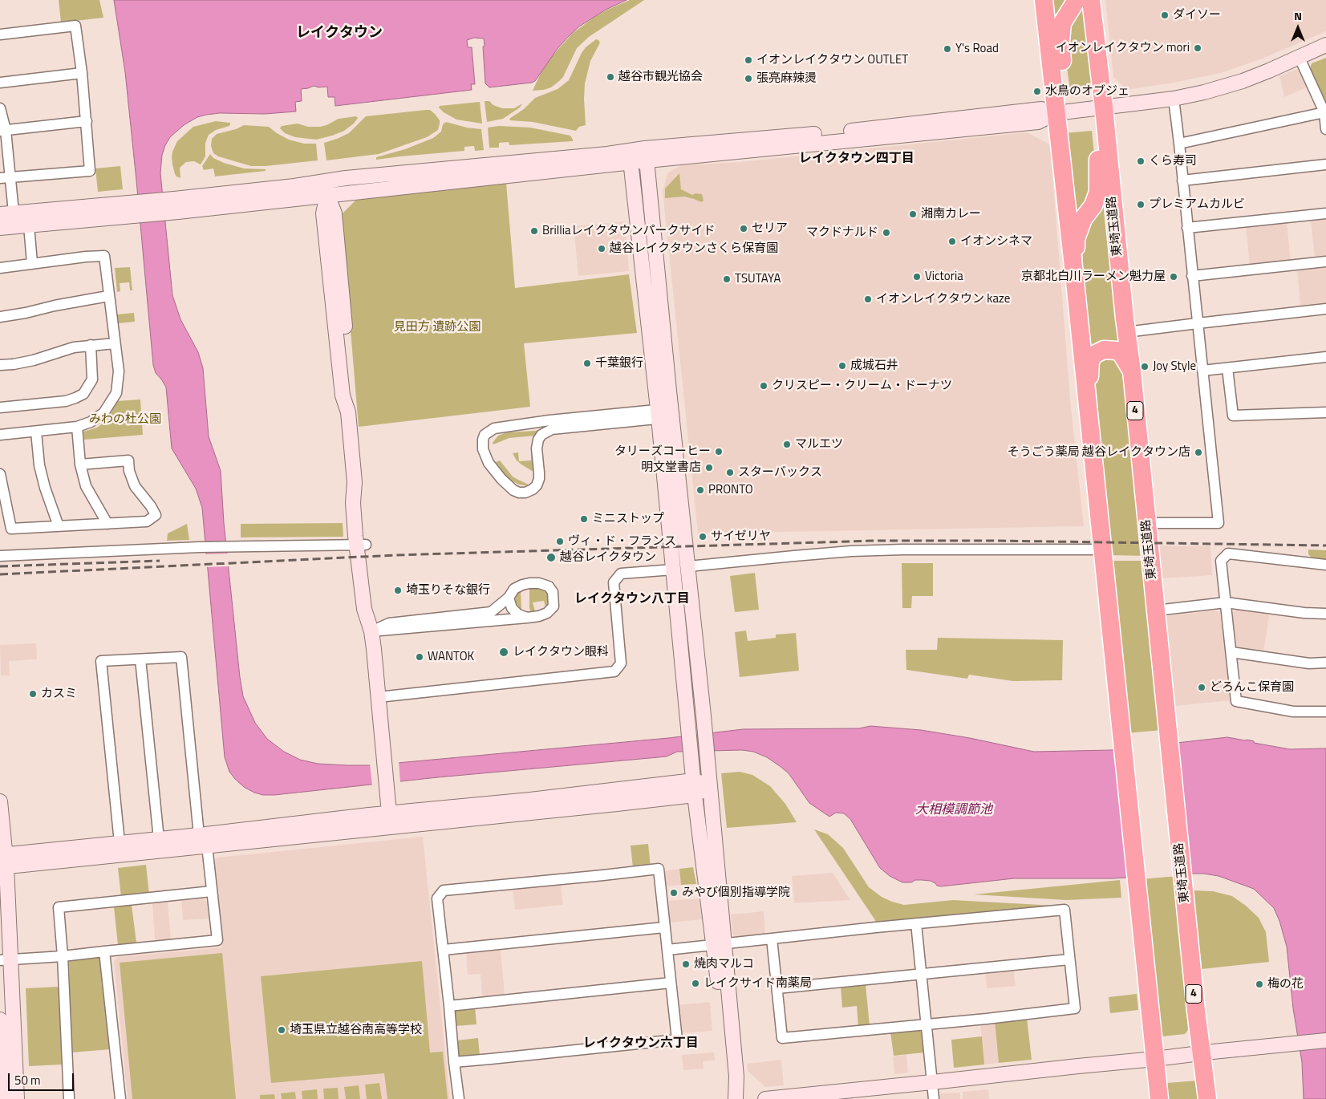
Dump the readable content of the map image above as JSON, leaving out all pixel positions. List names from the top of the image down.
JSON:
{
  "streets": {
    "highway": ["東埼玉道路", "4"]
  },
  "crossings": [
    ["東埼玉道路", "4"]
  ],
  "districts": [
    "レイクタウン",
    "レイクタウン四丁目",
    "レイクタウン八丁目",
    "レイクタウン六丁目"
  ],
  "water": ["大相模調節池"],
  "parks": ["見田方 遺跡公園", "みわの杜公園"],
  "places": [
    "ダイソー",
    "イオンレイクタウン mori",
    "Y's Road",
    "イオンレイクタウン OUTLET",
    "越谷市観光協会",
    "張亮麻辣燙",
    "水鳥のオブジェ",
    "くら寿司",
    "プレミアムカルビ",
    "湘南カレー",
    "セリア",
    "Brilliaレイクタウンパークサイド",
    "マクドナルド",
    "イオンシネマ",
    "越谷レイクタウンさくら保育園",
    "Victoria",
    "京都北白川ラーメン魁力屋",
    "TSUTAYA",
    "イオンレイクタウン kaze",
    "千葉銀行",
    "成城石井",
    "Joy Style",
    "クリスピー・クリーム・ドーナツ",
    "マルエツ",
    "タリーズコーヒー",
    "そうごう薬局 越谷レイクタウン店",
    "明文堂書店",
    "スターバックス",
    "PRONTO",
    "ミニストップ",
    "サイゼリヤ",
    "ヴィ・ド・フランス",
    "越谷レイクタウン",
    "埼玉りそな銀行",
    "レイクタウン眼科",
    "WANTOK",
    "どろんこ保育園",
    "カスミ",
    "みやび個別指導学院",
    "焼肉マルコ",
    "レイクサイド南薬局",
    "梅の花",
    "埼玉県立越谷南高等学校"
  ],
  "scale_bar": "50 m",
  "north": "top"
}
